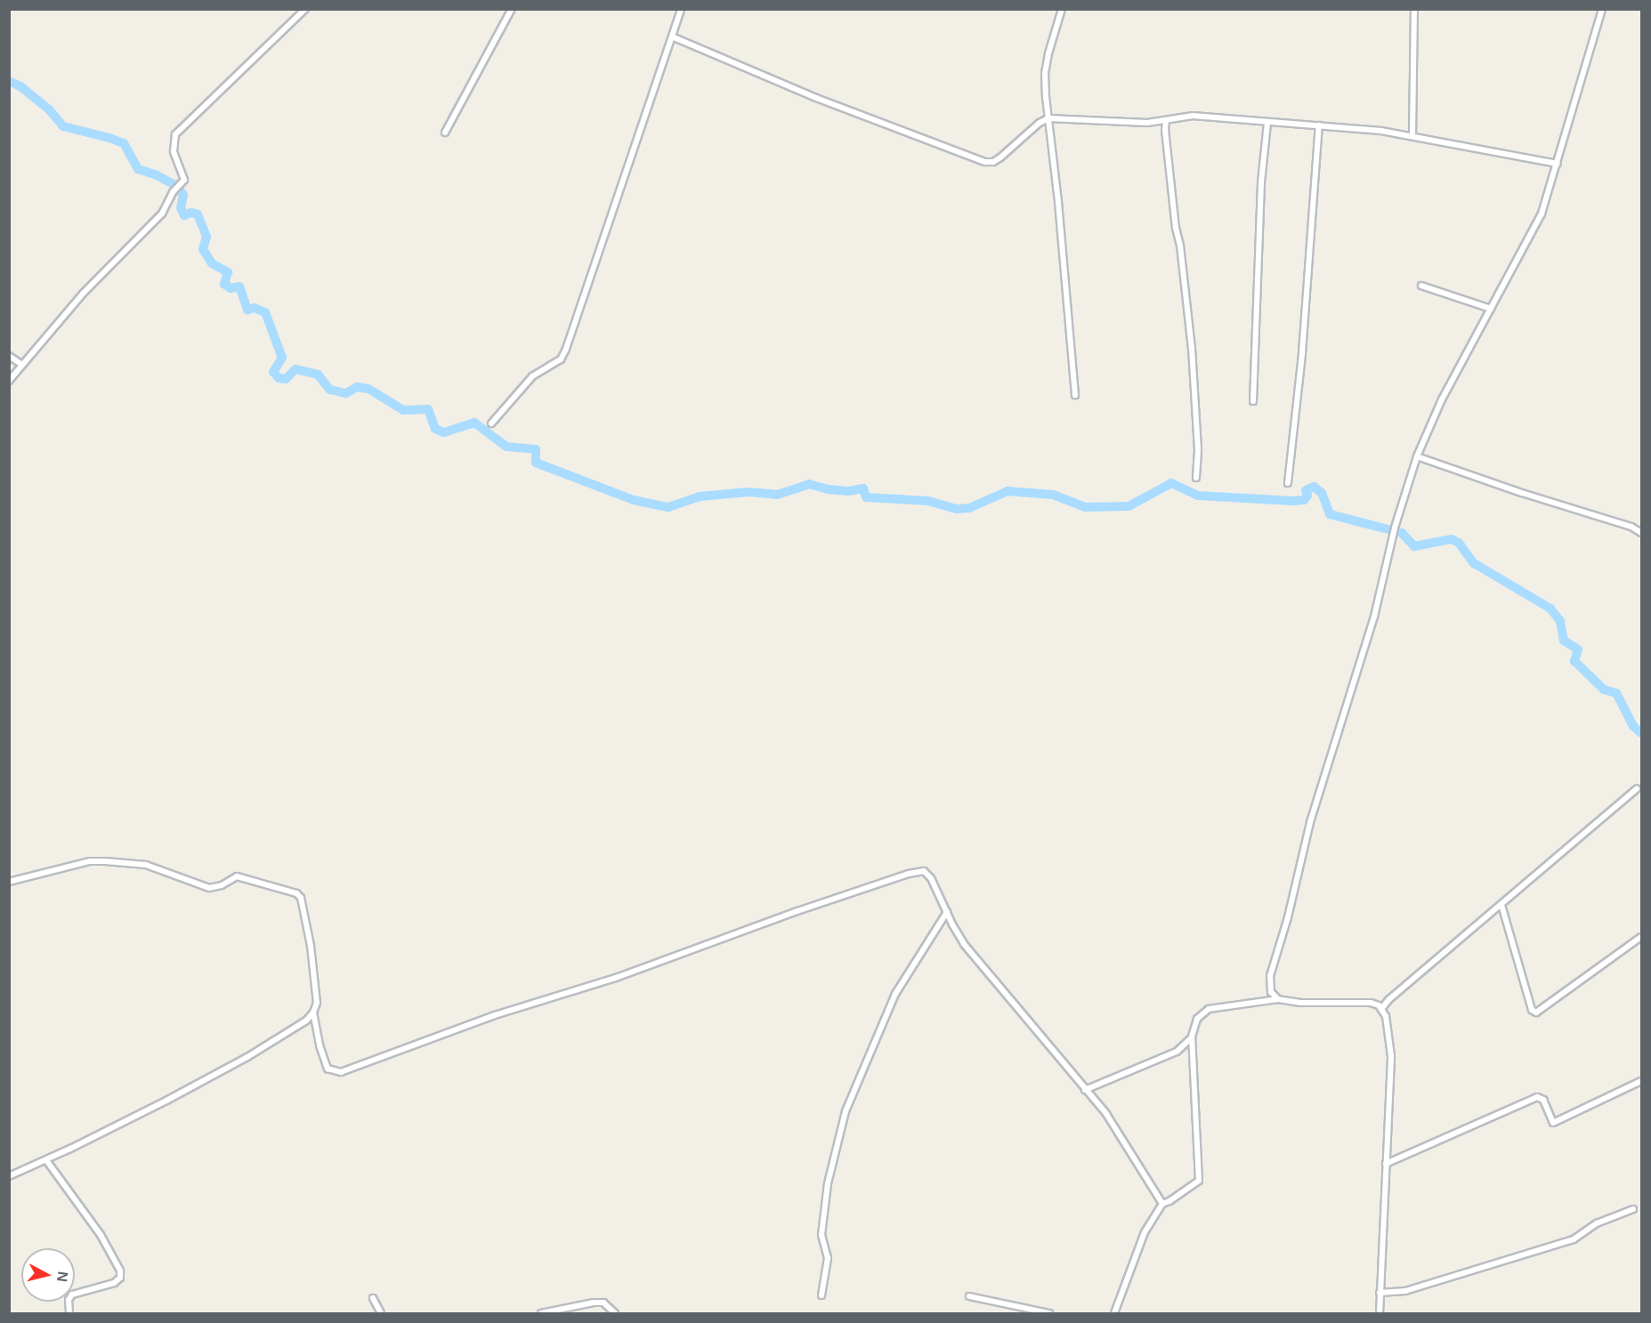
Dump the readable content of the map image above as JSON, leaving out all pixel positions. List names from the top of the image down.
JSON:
{
  "north": "right"
}
